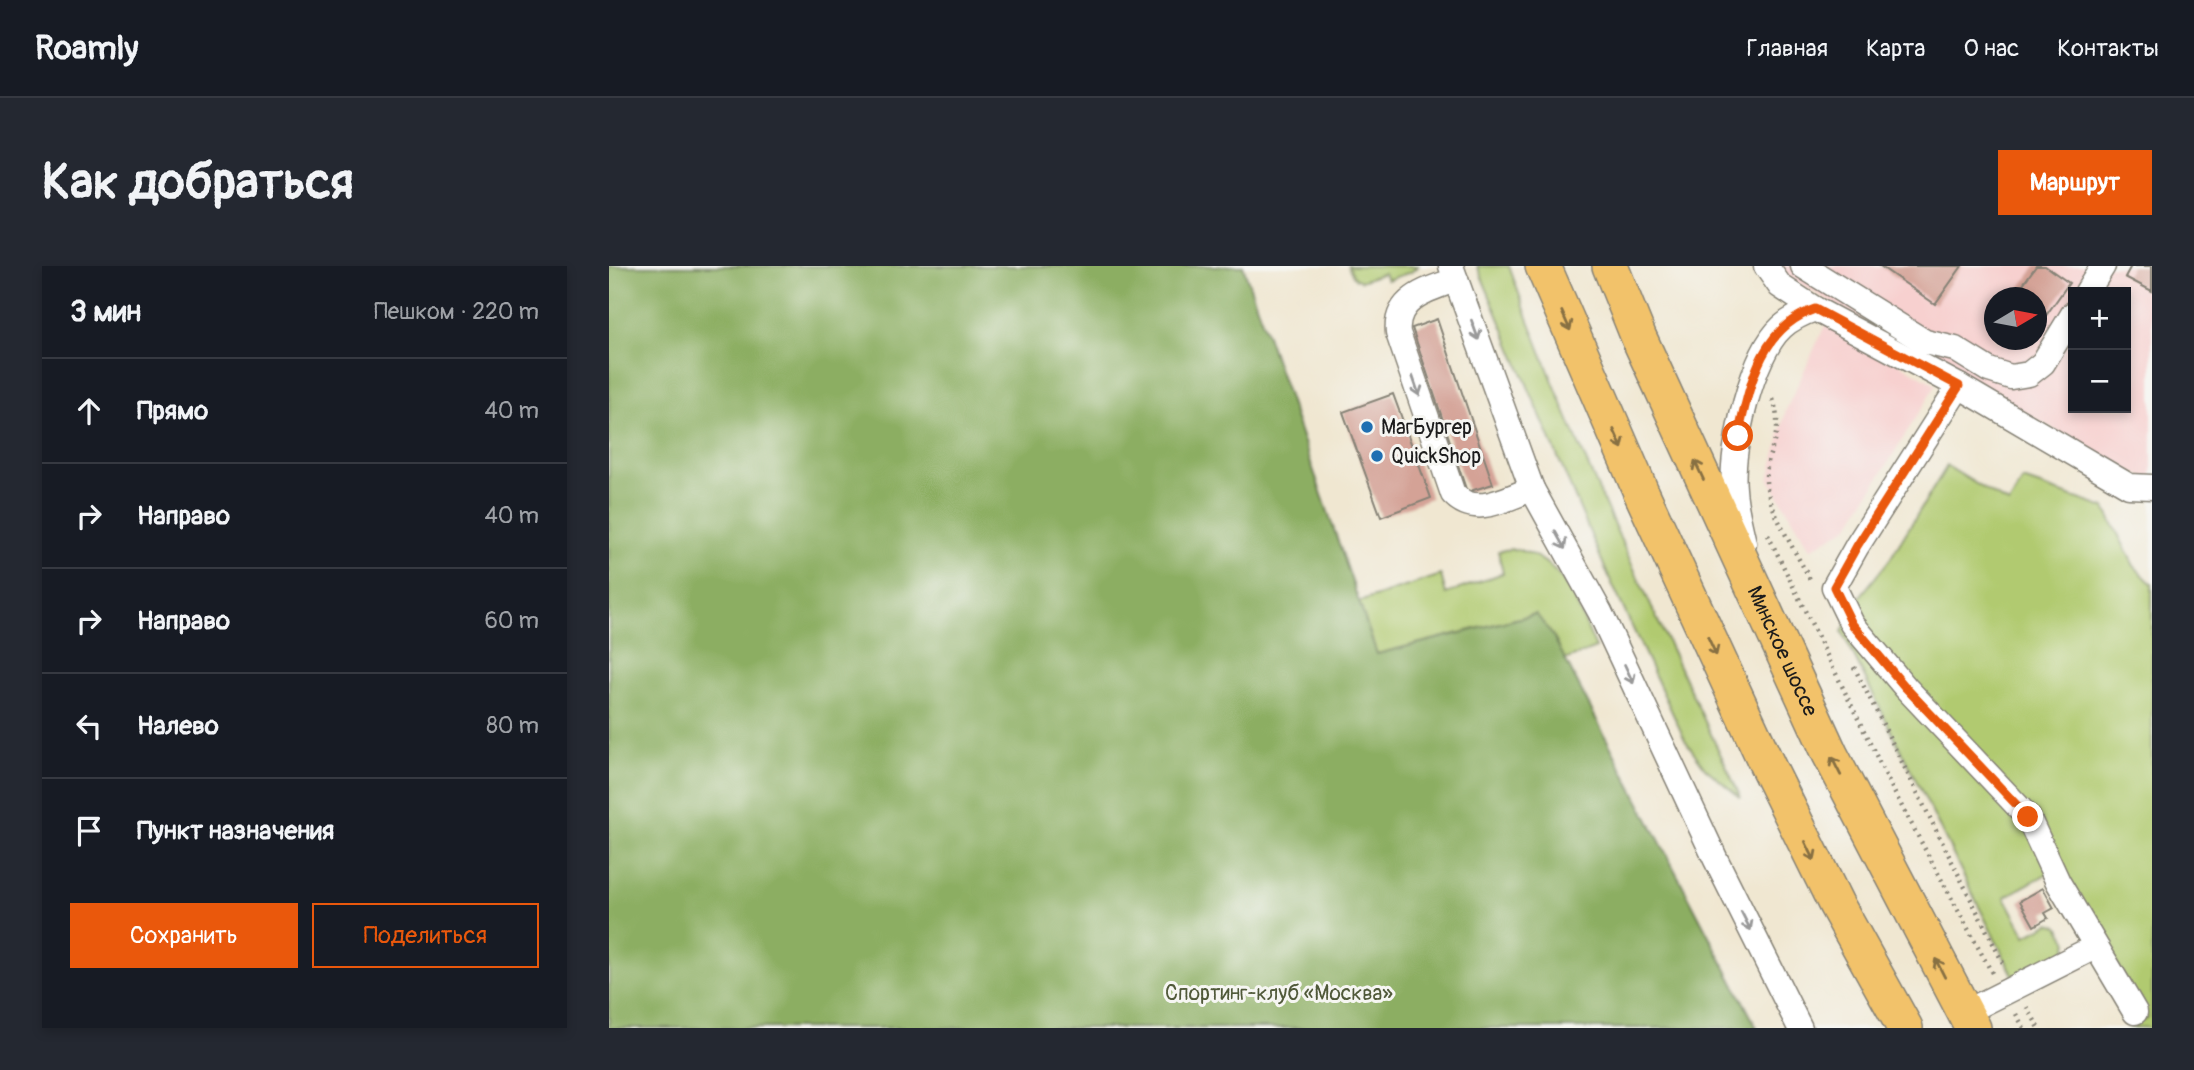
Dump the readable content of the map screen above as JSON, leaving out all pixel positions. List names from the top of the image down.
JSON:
{
  "streets": {
    "highway": ["Минское шоссе"]
  },
  "parks": ["Спортинг-клуб «Москва»"],
  "places": ["МагБургер", "QuickShop"],
  "north": "right",
  "page": {
    "header": "Roamly",
    "nav": [
      "Главная",
      "Карта",
      "О нас",
      "Контакты"
    ],
    "buttons": [
      "Маршрут",
      ["Сохранить", "Поделиться"]
    ],
    "title": "Как добраться",
    "heading": ["3 мин", "Пешком · 220 m"],
    "map_buttons": ["+", "−"],
    "list": [
      ["Прямо", "40 m"],
      ["Направо", "40 m"],
      ["Направо", "60 m"],
      ["Налево", "80 m"],
      "Пункт назначения"
    ]
  }
}
